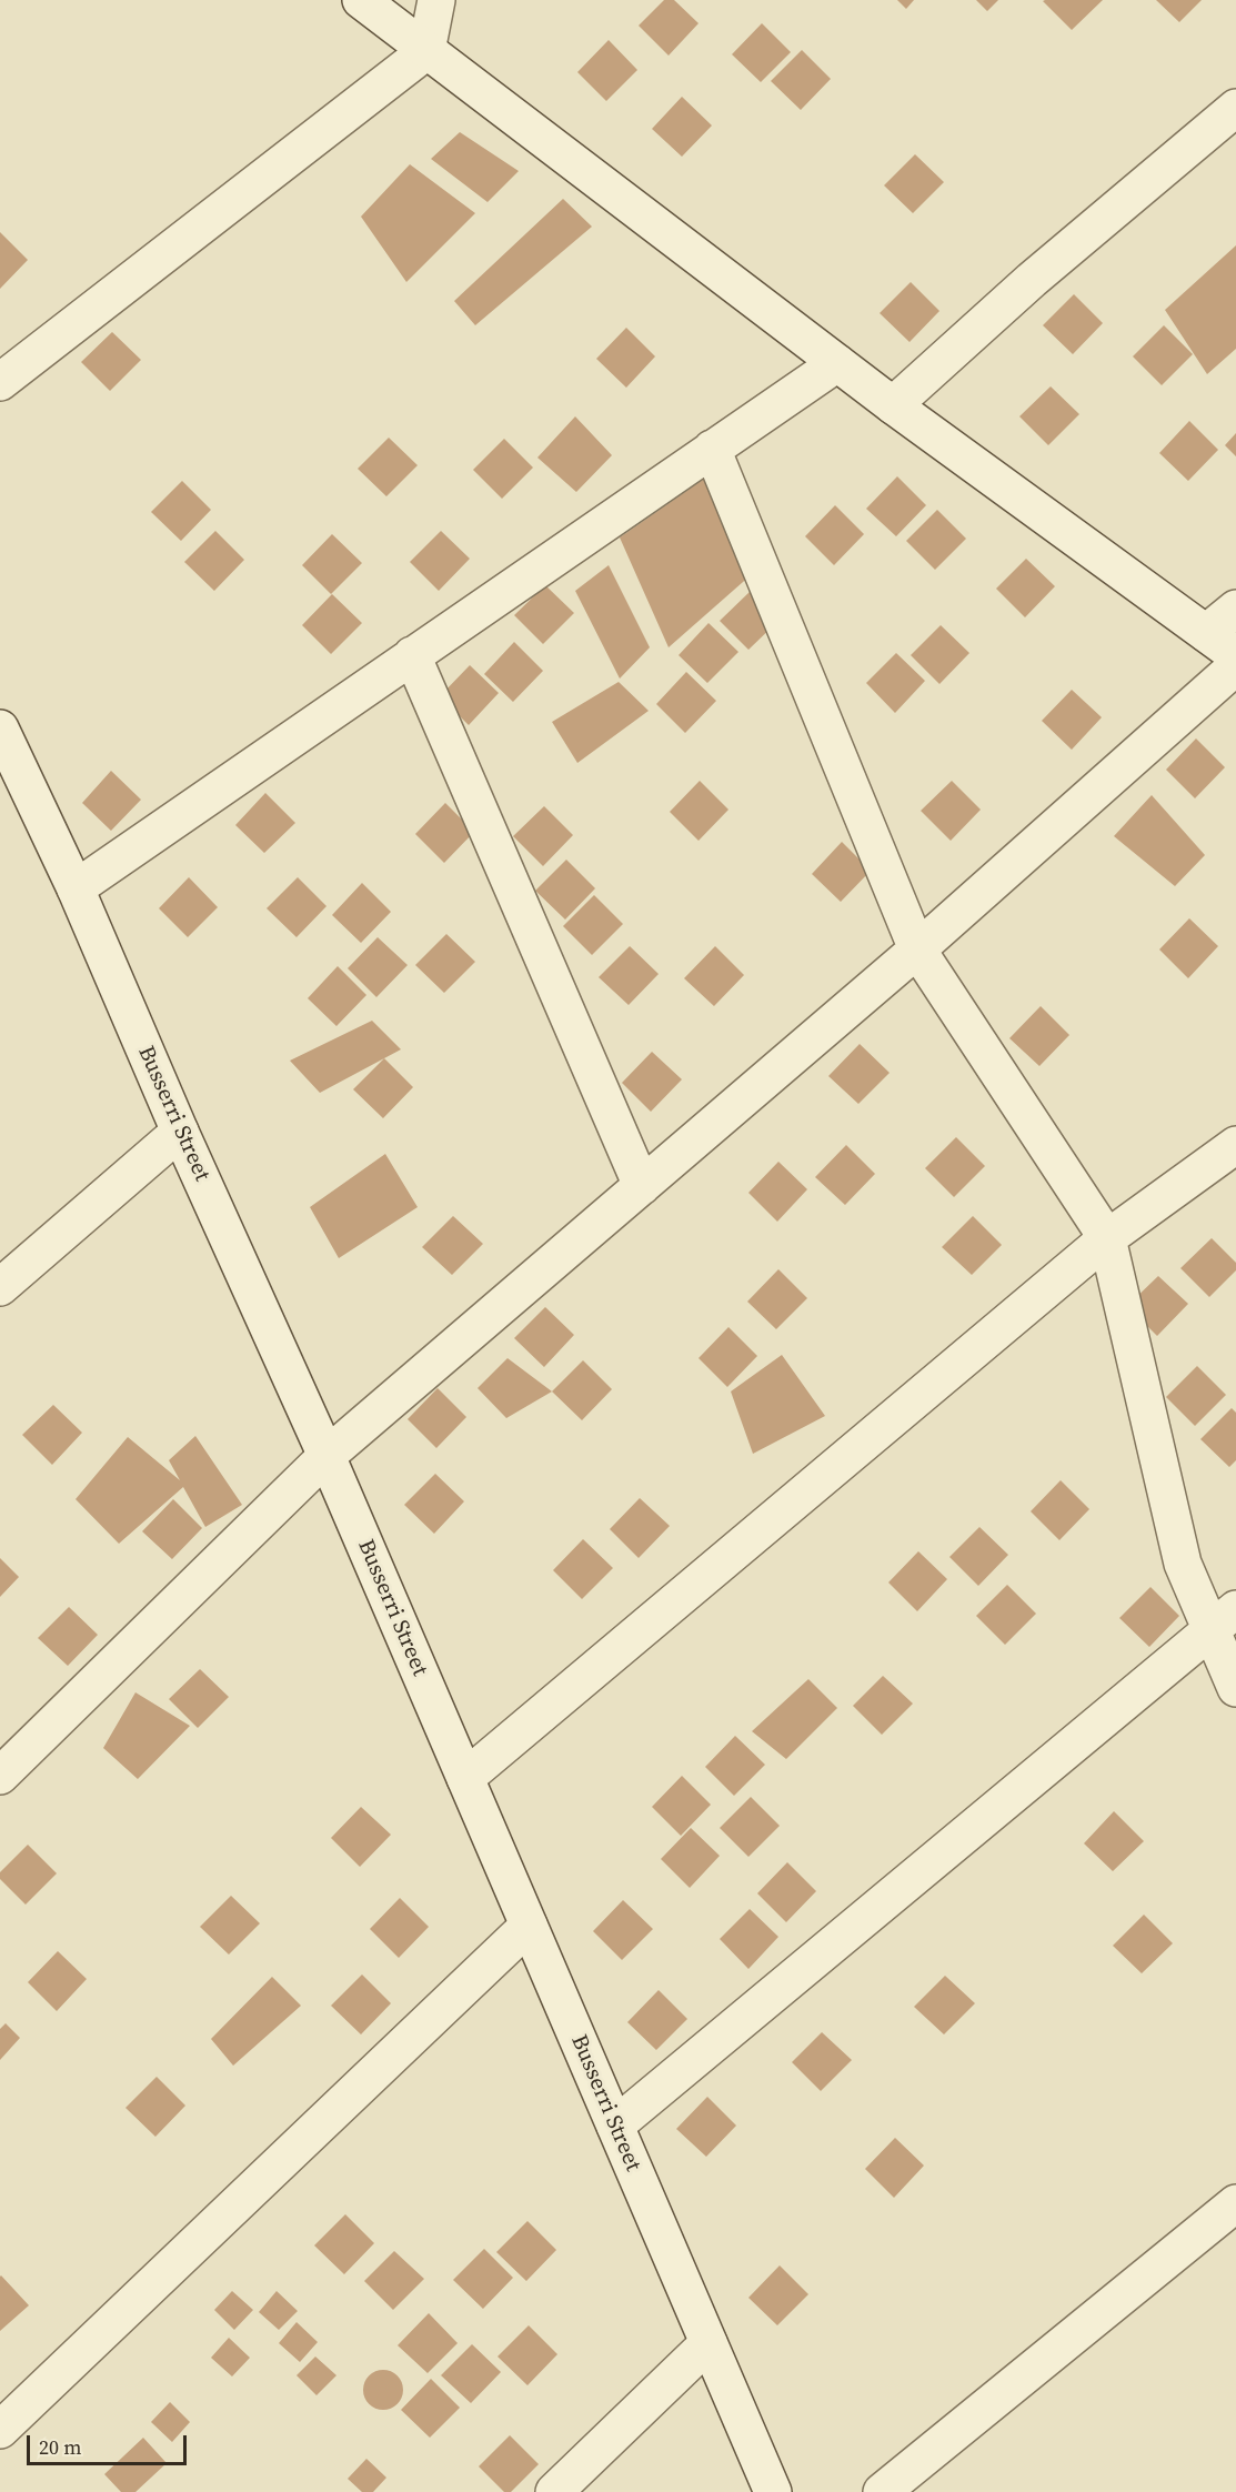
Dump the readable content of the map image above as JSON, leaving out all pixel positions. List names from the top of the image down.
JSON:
{
  "streets": {
    "street": ["Busserri Street"]
  },
  "scale_bar": "20 m"
}
